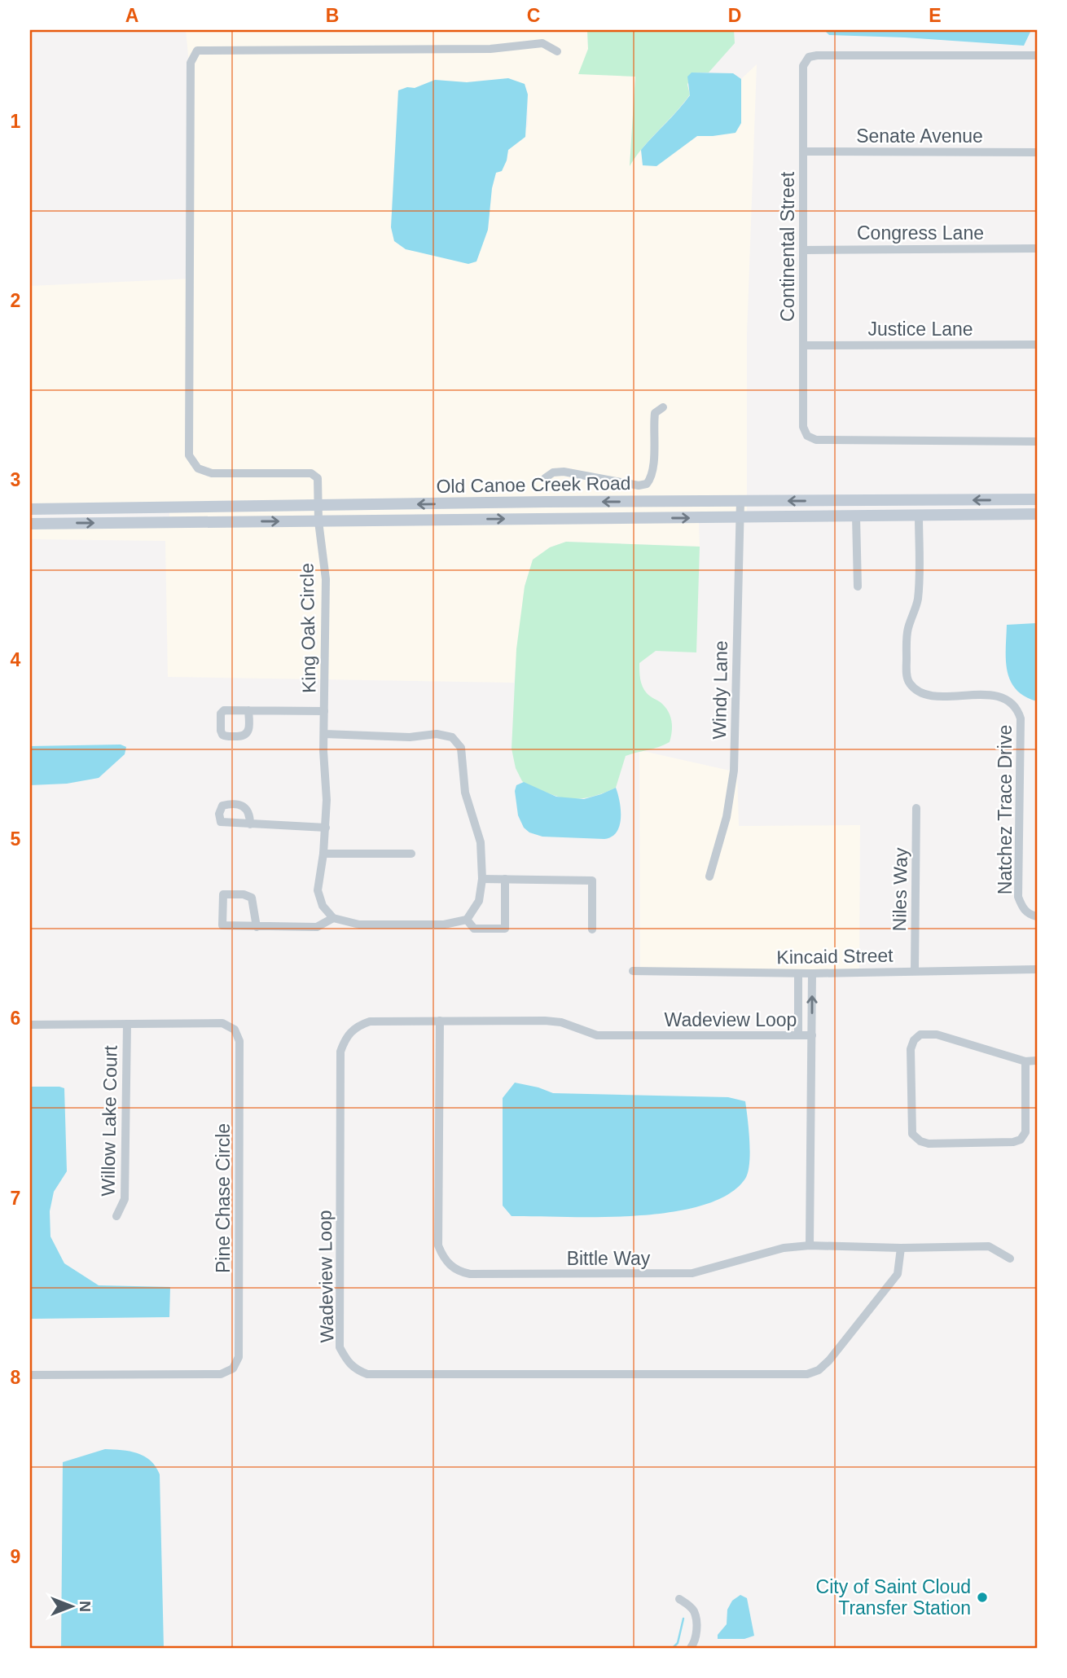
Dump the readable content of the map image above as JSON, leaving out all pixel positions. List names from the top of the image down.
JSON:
{
  "streets": {
    "main road": ["Old Canoe Creek Road"],
    "street": [
      "Senate Avenue",
      "Congress Lane",
      "Continental Street",
      "Justice Lane",
      "King Oak Circle",
      "Windy Lane",
      "Natchez Trace Drive",
      "Niles Way",
      "Kincaid Street",
      "Wadeview Loop",
      "Willow Lake Court",
      "Pine Chase Circle",
      "Bittle Way"
    ]
  },
  "crossings": [
    ["Senate Avenue", "Continental Street"],
    ["Congress Lane", "Continental Street"],
    ["Continental Street", "Justice Lane"],
    ["Old Canoe Creek Road", "King Oak Circle"],
    ["Old Canoe Creek Road", "Windy Lane"],
    ["Old Canoe Creek Road", "Natchez Trace Drive"],
    ["Niles Way", "Kincaid Street"],
    ["Wadeview Loop", "Bittle Way"],
    ["Willow Lake Court", "Pine Chase Circle"]
  ],
  "places": ["City of Saint Cloud Transfer Station"],
  "north": "right",
  "grid": {
    "columns": [
      "A",
      "B",
      "C",
      "D",
      "E"
    ],
    "rows": [
      "1",
      "2",
      "3",
      "4",
      "5",
      "6",
      "7",
      "8",
      "9"
    ]
  }
}
